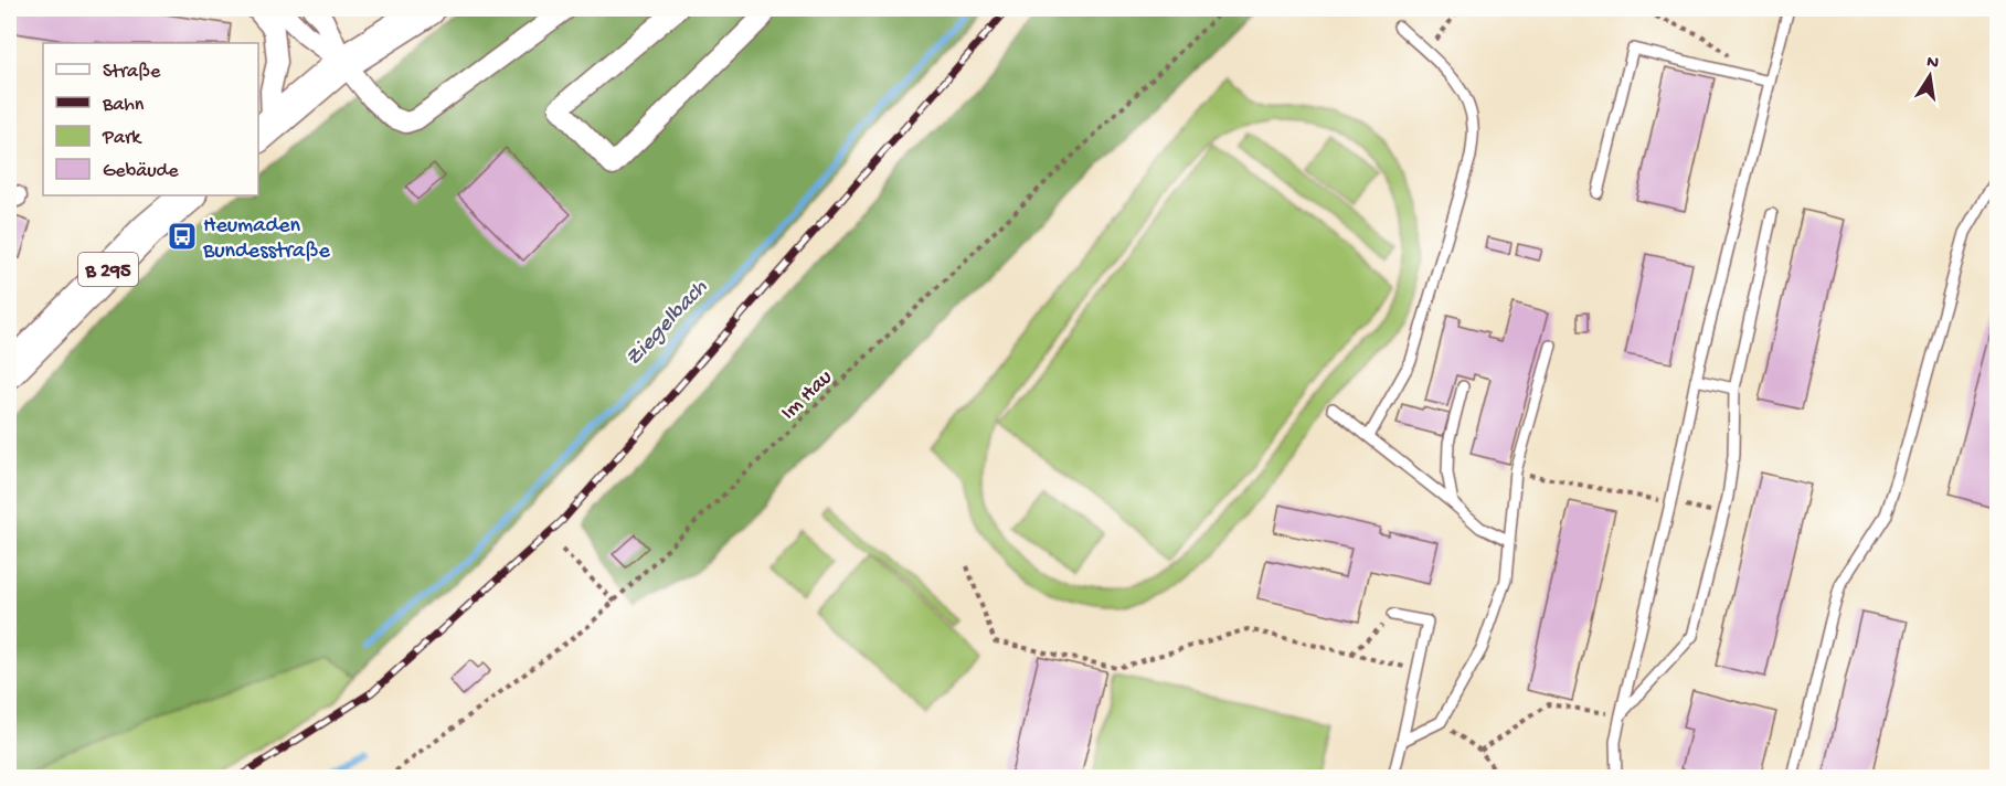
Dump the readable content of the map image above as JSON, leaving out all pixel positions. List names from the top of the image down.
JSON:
{
  "streets": {
    "main road": ["B 295"],
    "path": ["Im Hau"]
  },
  "water": ["Ziegelbach"],
  "places": {
    "bus stop": ["Heumaden Bundesstraße"]
  },
  "legend": [
    "Straße",
    "Bahn",
    "Park",
    "Gebäude"
  ],
  "north": "top"
}
